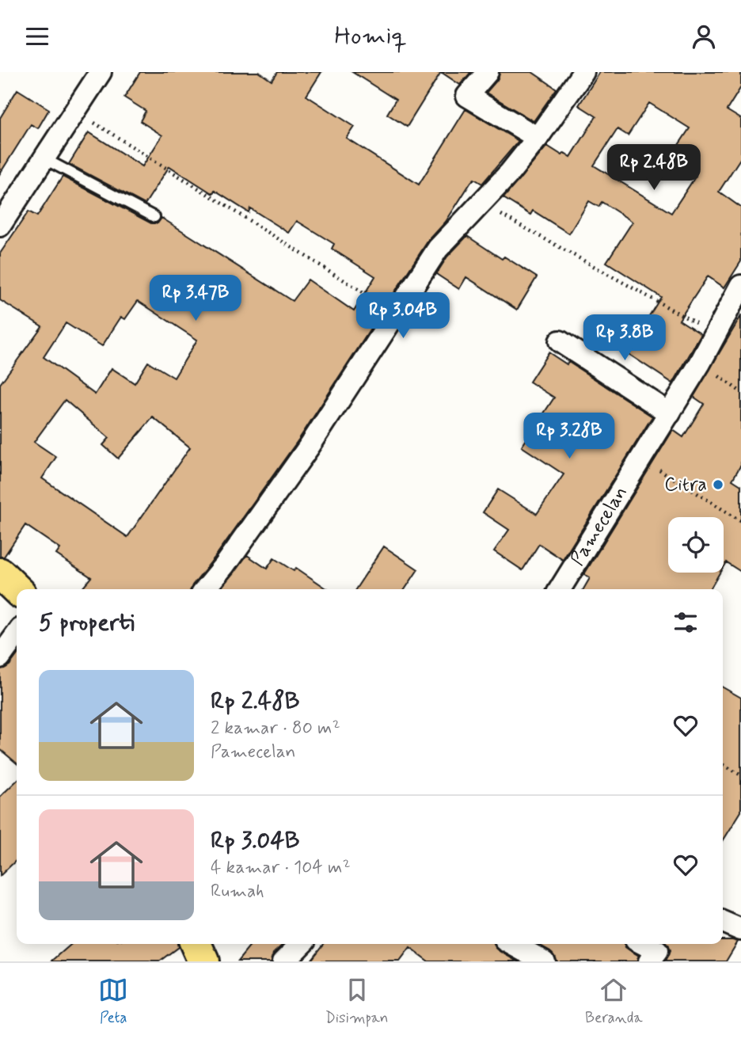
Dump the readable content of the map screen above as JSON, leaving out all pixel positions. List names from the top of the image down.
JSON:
{
  "streets": {
    "street": ["Pamecelan"]
  },
  "places": ["Citra"],
  "page": {
    "header": "Homiq",
    "price": [
      "Rp 2.48B",
      "Rp 3.47B",
      "Rp 3.04B",
      "Rp 3.8B",
      "Rp 3.28B"
    ],
    "heading": "5 properti",
    "list": [
      {
        "name": "Rp 2.48B",
        "note": "2 kamar · 80 m² · Pamecelan"
      },
      {
        "name": "Rp 3.04B",
        "note": "4 kamar · 104 m² · Rumah"
      }
    ],
    "tabs": ["Peta", "Disimpan", "Beranda"]
  }
}
